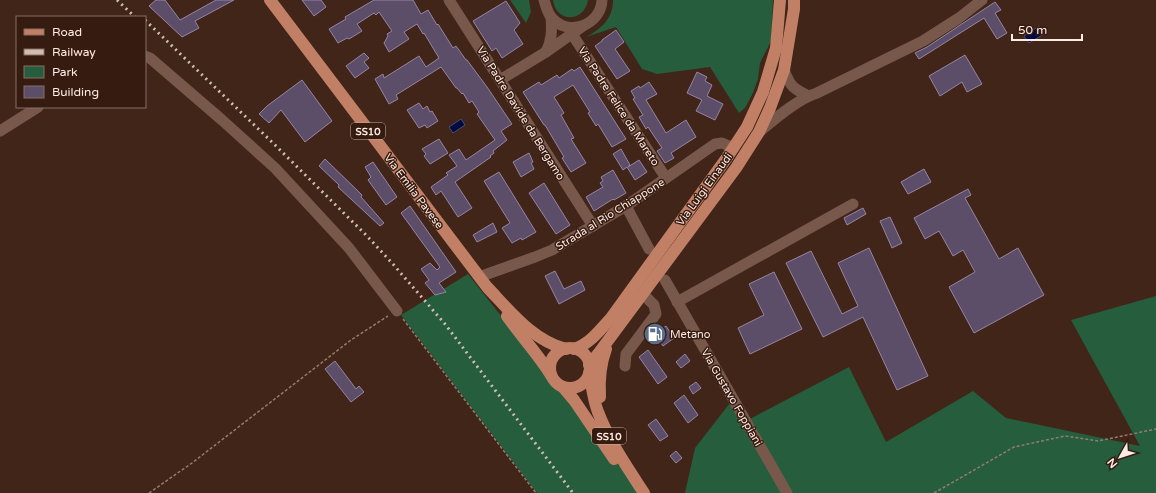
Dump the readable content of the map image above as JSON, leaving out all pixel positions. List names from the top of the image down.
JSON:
{
  "streets": {
    "main road": ["SS10", "Via Luigi Einaudi", "Via Emilia Pavese"],
    "street": [
      "Via Padre Felice da Mareto",
      "Via Padre Davide da Bergamo",
      "Strada al Rio Chiappone",
      "Via Gustavo Foppiani"
    ]
  },
  "crossings": [
    ["Via Padre Felice da Mareto", "Strada al Rio Chiappone"],
    ["Via Padre Davide da Bergamo", "Strada al Rio Chiappone"],
    ["SS10", "Via Luigi Einaudi"],
    ["SS10", "Via Emilia Pavese"],
    ["Via Luigi Einaudi", "Via Emilia Pavese"],
    ["Via Luigi Einaudi", "Strada al Rio Chiappone"],
    ["Via Emilia Pavese", "Strada al Rio Chiappone"]
  ],
  "places": {
    "fuel station": ["Metano"]
  },
  "legend": [
    "Road",
    "Railway",
    "Park",
    "Building"
  ],
  "scale_bar": "50 m",
  "north": "bottom left"
}
